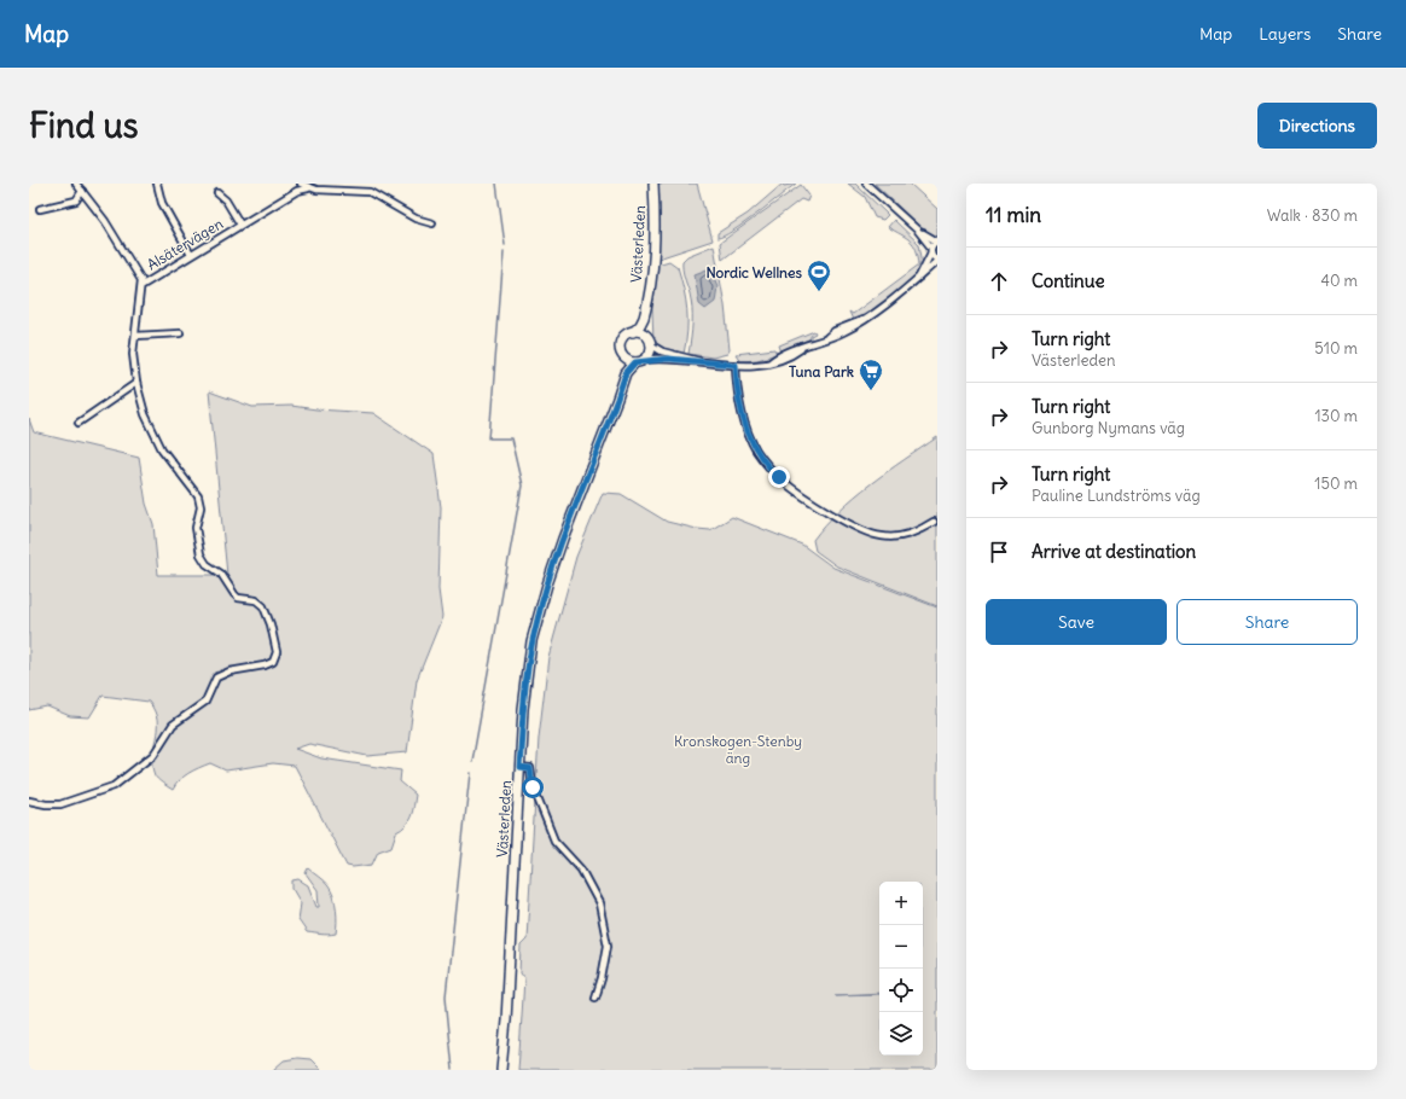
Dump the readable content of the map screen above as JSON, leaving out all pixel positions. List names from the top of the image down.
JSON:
{
  "streets": {
    "main road": ["Västerleden"],
    "street": ["Alsätervägen"]
  },
  "parks": ["Kronskogen-Stenby äng"],
  "places": {
    "sports": ["Nordic Wellnes"],
    "supermarket": ["Tuna Park"]
  },
  "page": {
    "header": "Map",
    "nav": ["Map", "Layers", "Share"],
    "buttons": [
      "Directions",
      ["Save", "Share"]
    ],
    "title": "Find us",
    "heading": ["11 min", "Walk · 830 m"],
    "list": [
      ["Continue", "40 m"],
      ["Turn right", "Västerleden", "510 m"],
      ["Turn right", "Gunborg Nymans väg", "130 m"],
      ["Turn right", "Pauline Lundströms väg", "150 m"],
      "Arrive at destination"
    ],
    "map_buttons": ["+", "−"]
  }
}
